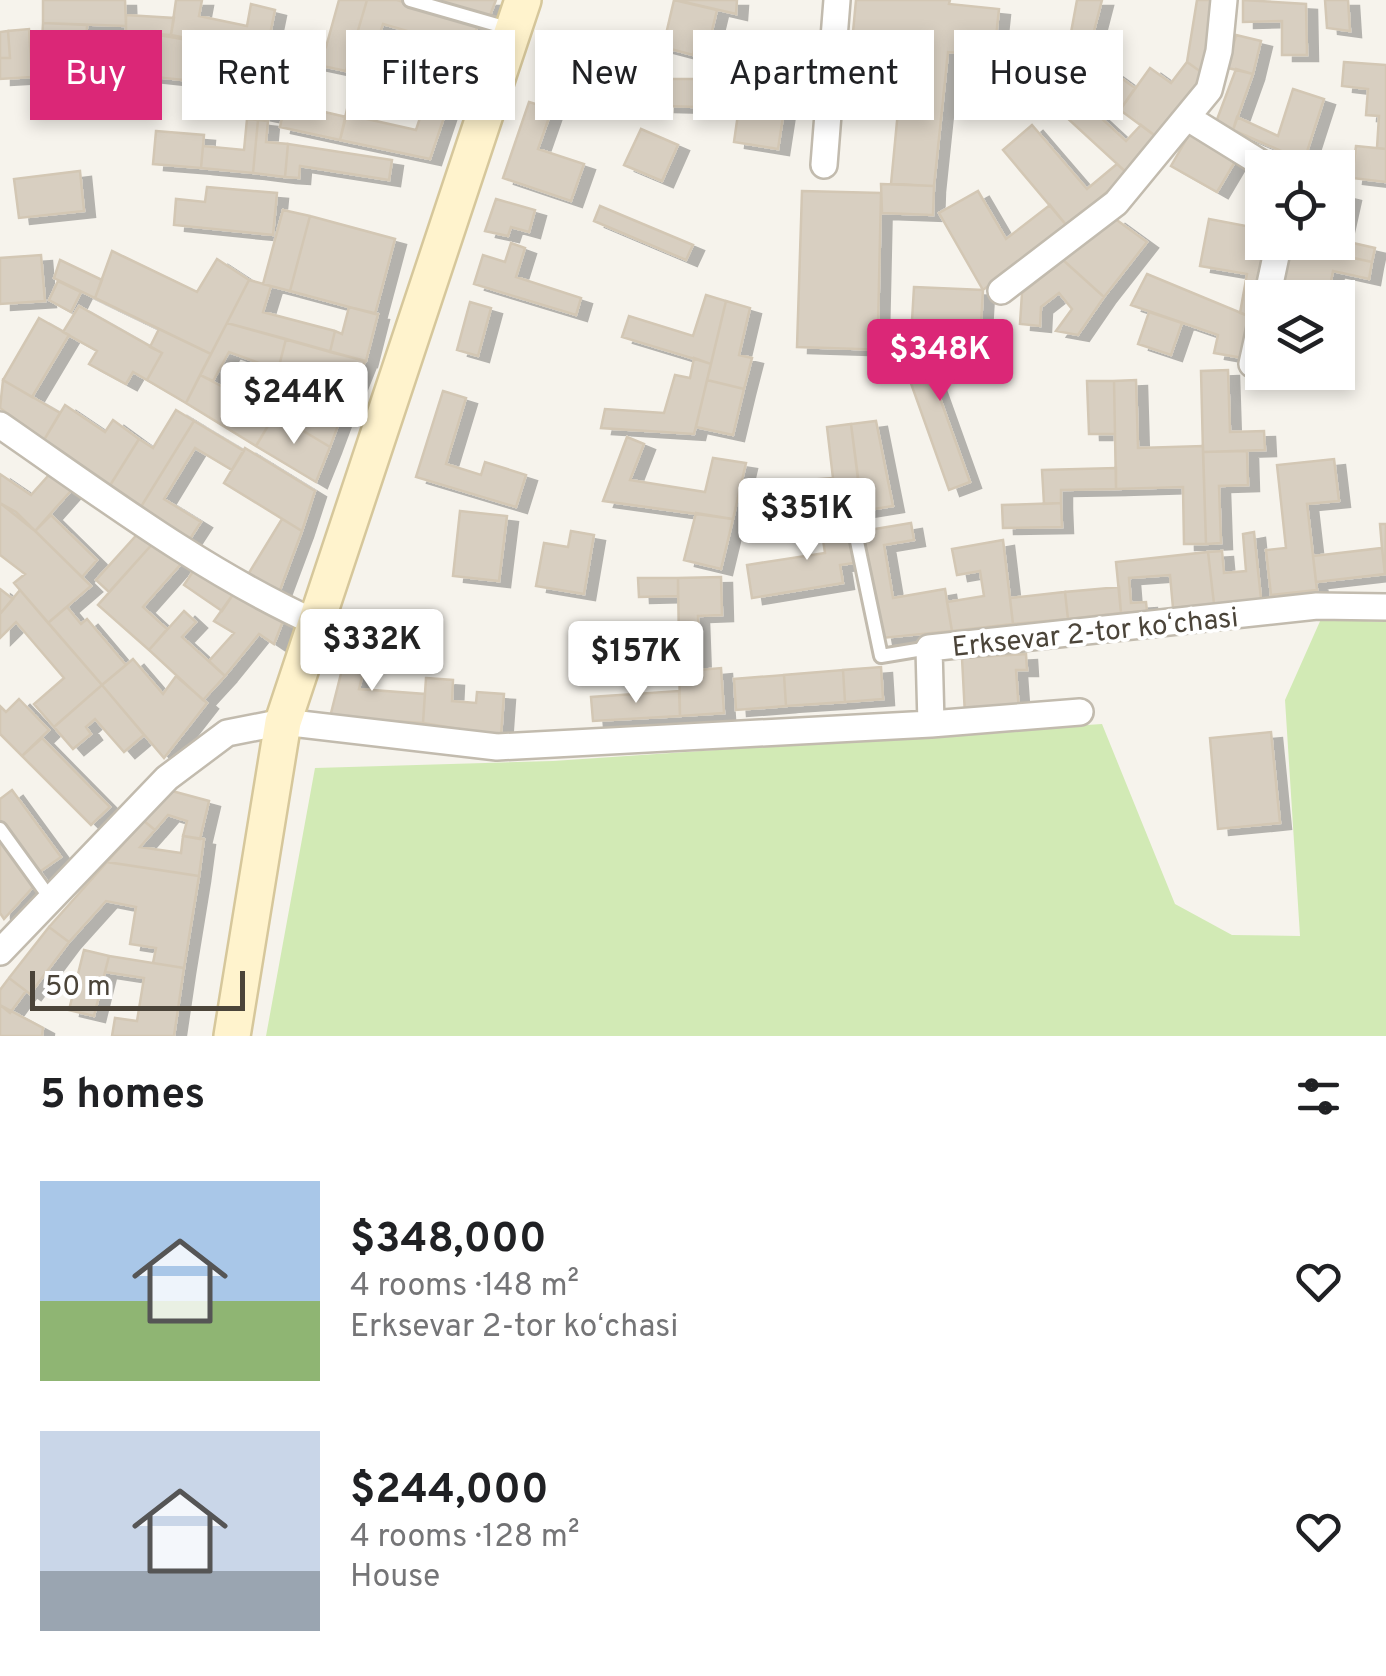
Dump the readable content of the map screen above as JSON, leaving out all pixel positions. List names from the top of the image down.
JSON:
{
  "streets": {
    "street": ["Erksevar 2-tor koʻchasi"]
  },
  "scale_bar": "50 m",
  "page": {
    "chip": [
      "Buy",
      "Rent",
      "Filters",
      "New",
      "Apartment",
      "House"
    ],
    "price": [
      "$348K",
      "$244K",
      "$351K",
      "$332K",
      "$157K"
    ],
    "scale": "50 m",
    "heading": "5 homes",
    "list": [
      {
        "name": "$348,000",
        "note": "4 rooms · 148 m² · Erksevar 2-tor koʻchasi"
      },
      {
        "name": "$244,000",
        "note": "4 rooms · 128 m² · House"
      }
    ]
  }
}
